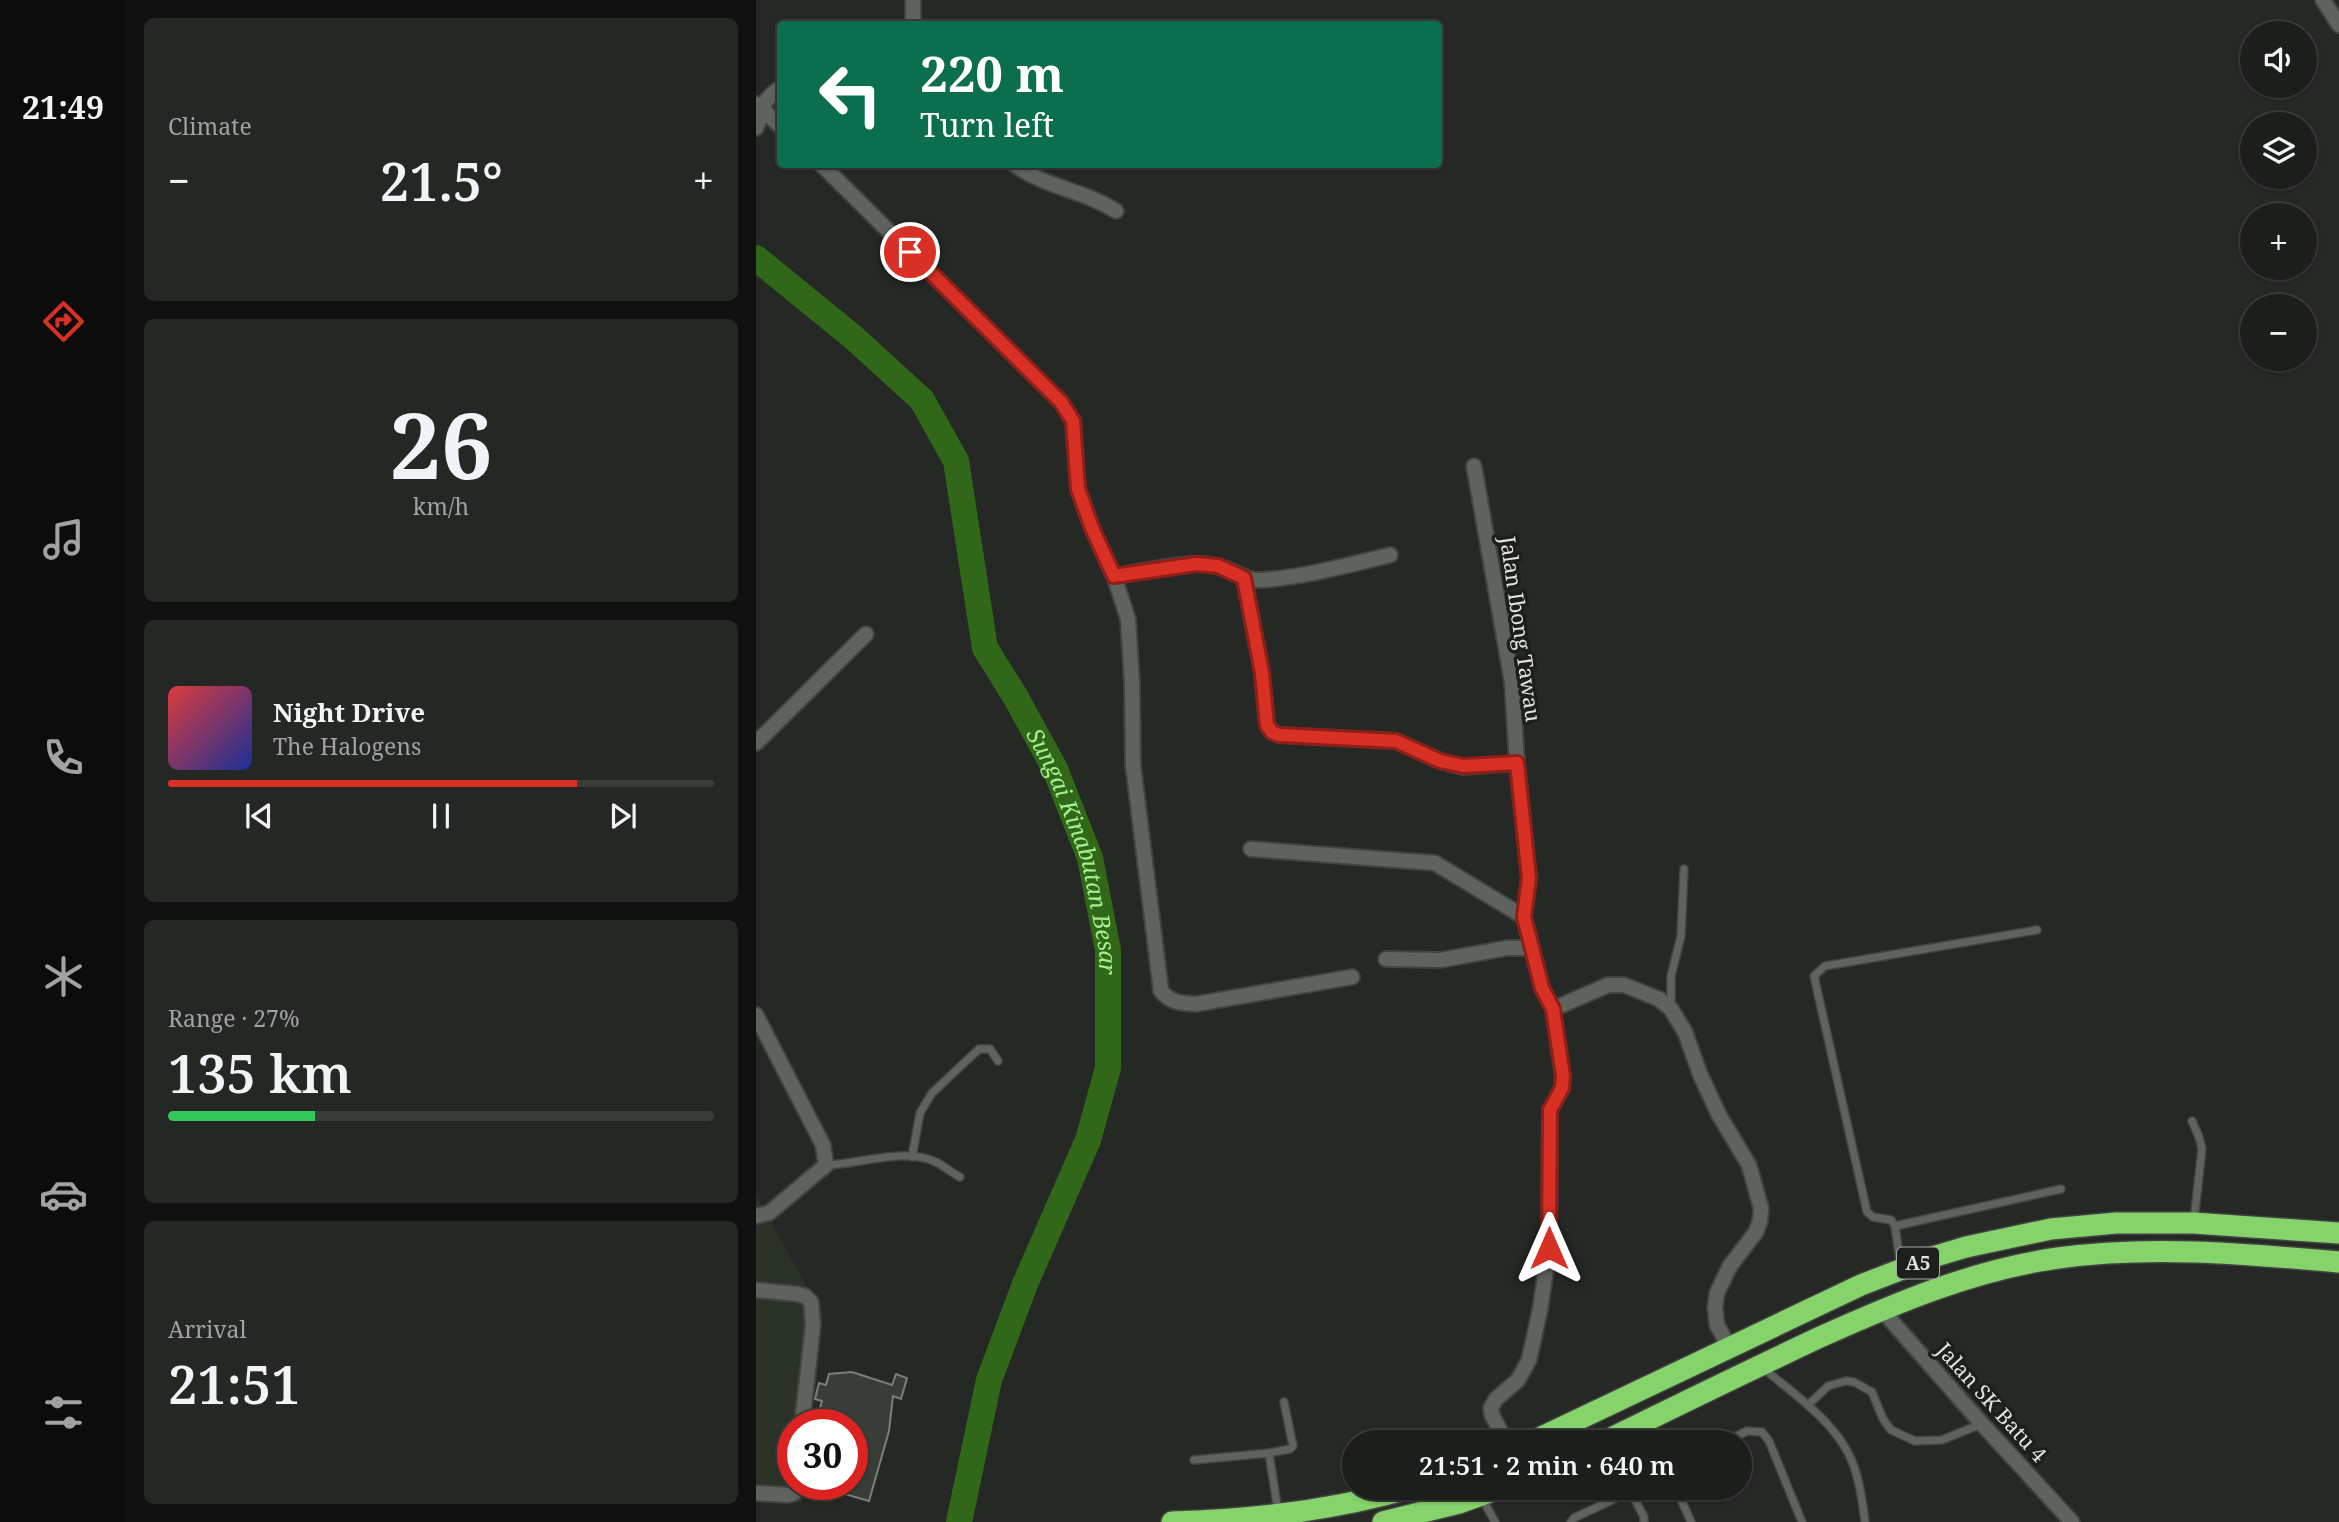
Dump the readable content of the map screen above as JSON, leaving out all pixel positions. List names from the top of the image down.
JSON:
{
  "streets": {
    "highway": ["A5"],
    "street": ["Jalan Ibong Tawau", "Jalan SK Batu 4"]
  },
  "crossings": [
    ["A5", "Jalan SK Batu 4"]
  ],
  "water": ["Sungai Kinabutan Besar"],
  "page": {
    "tabs": "21:49",
    "tile": [
      "Climate",
      ["26", "km/h"],
      ["Range · 27%", "135 km"],
      ["Arrival", "21:51"]
    ],
    "map_buttons": ["+", "−"],
    "turn": ["220 m", "Turn left"],
    "heat": ["−", "21.5°", "+"],
    "song": ["Night Drive", "The Halogens"],
    "limit": "30",
    "trip": "21:51 · 2 min · 640 m"
  }
}
